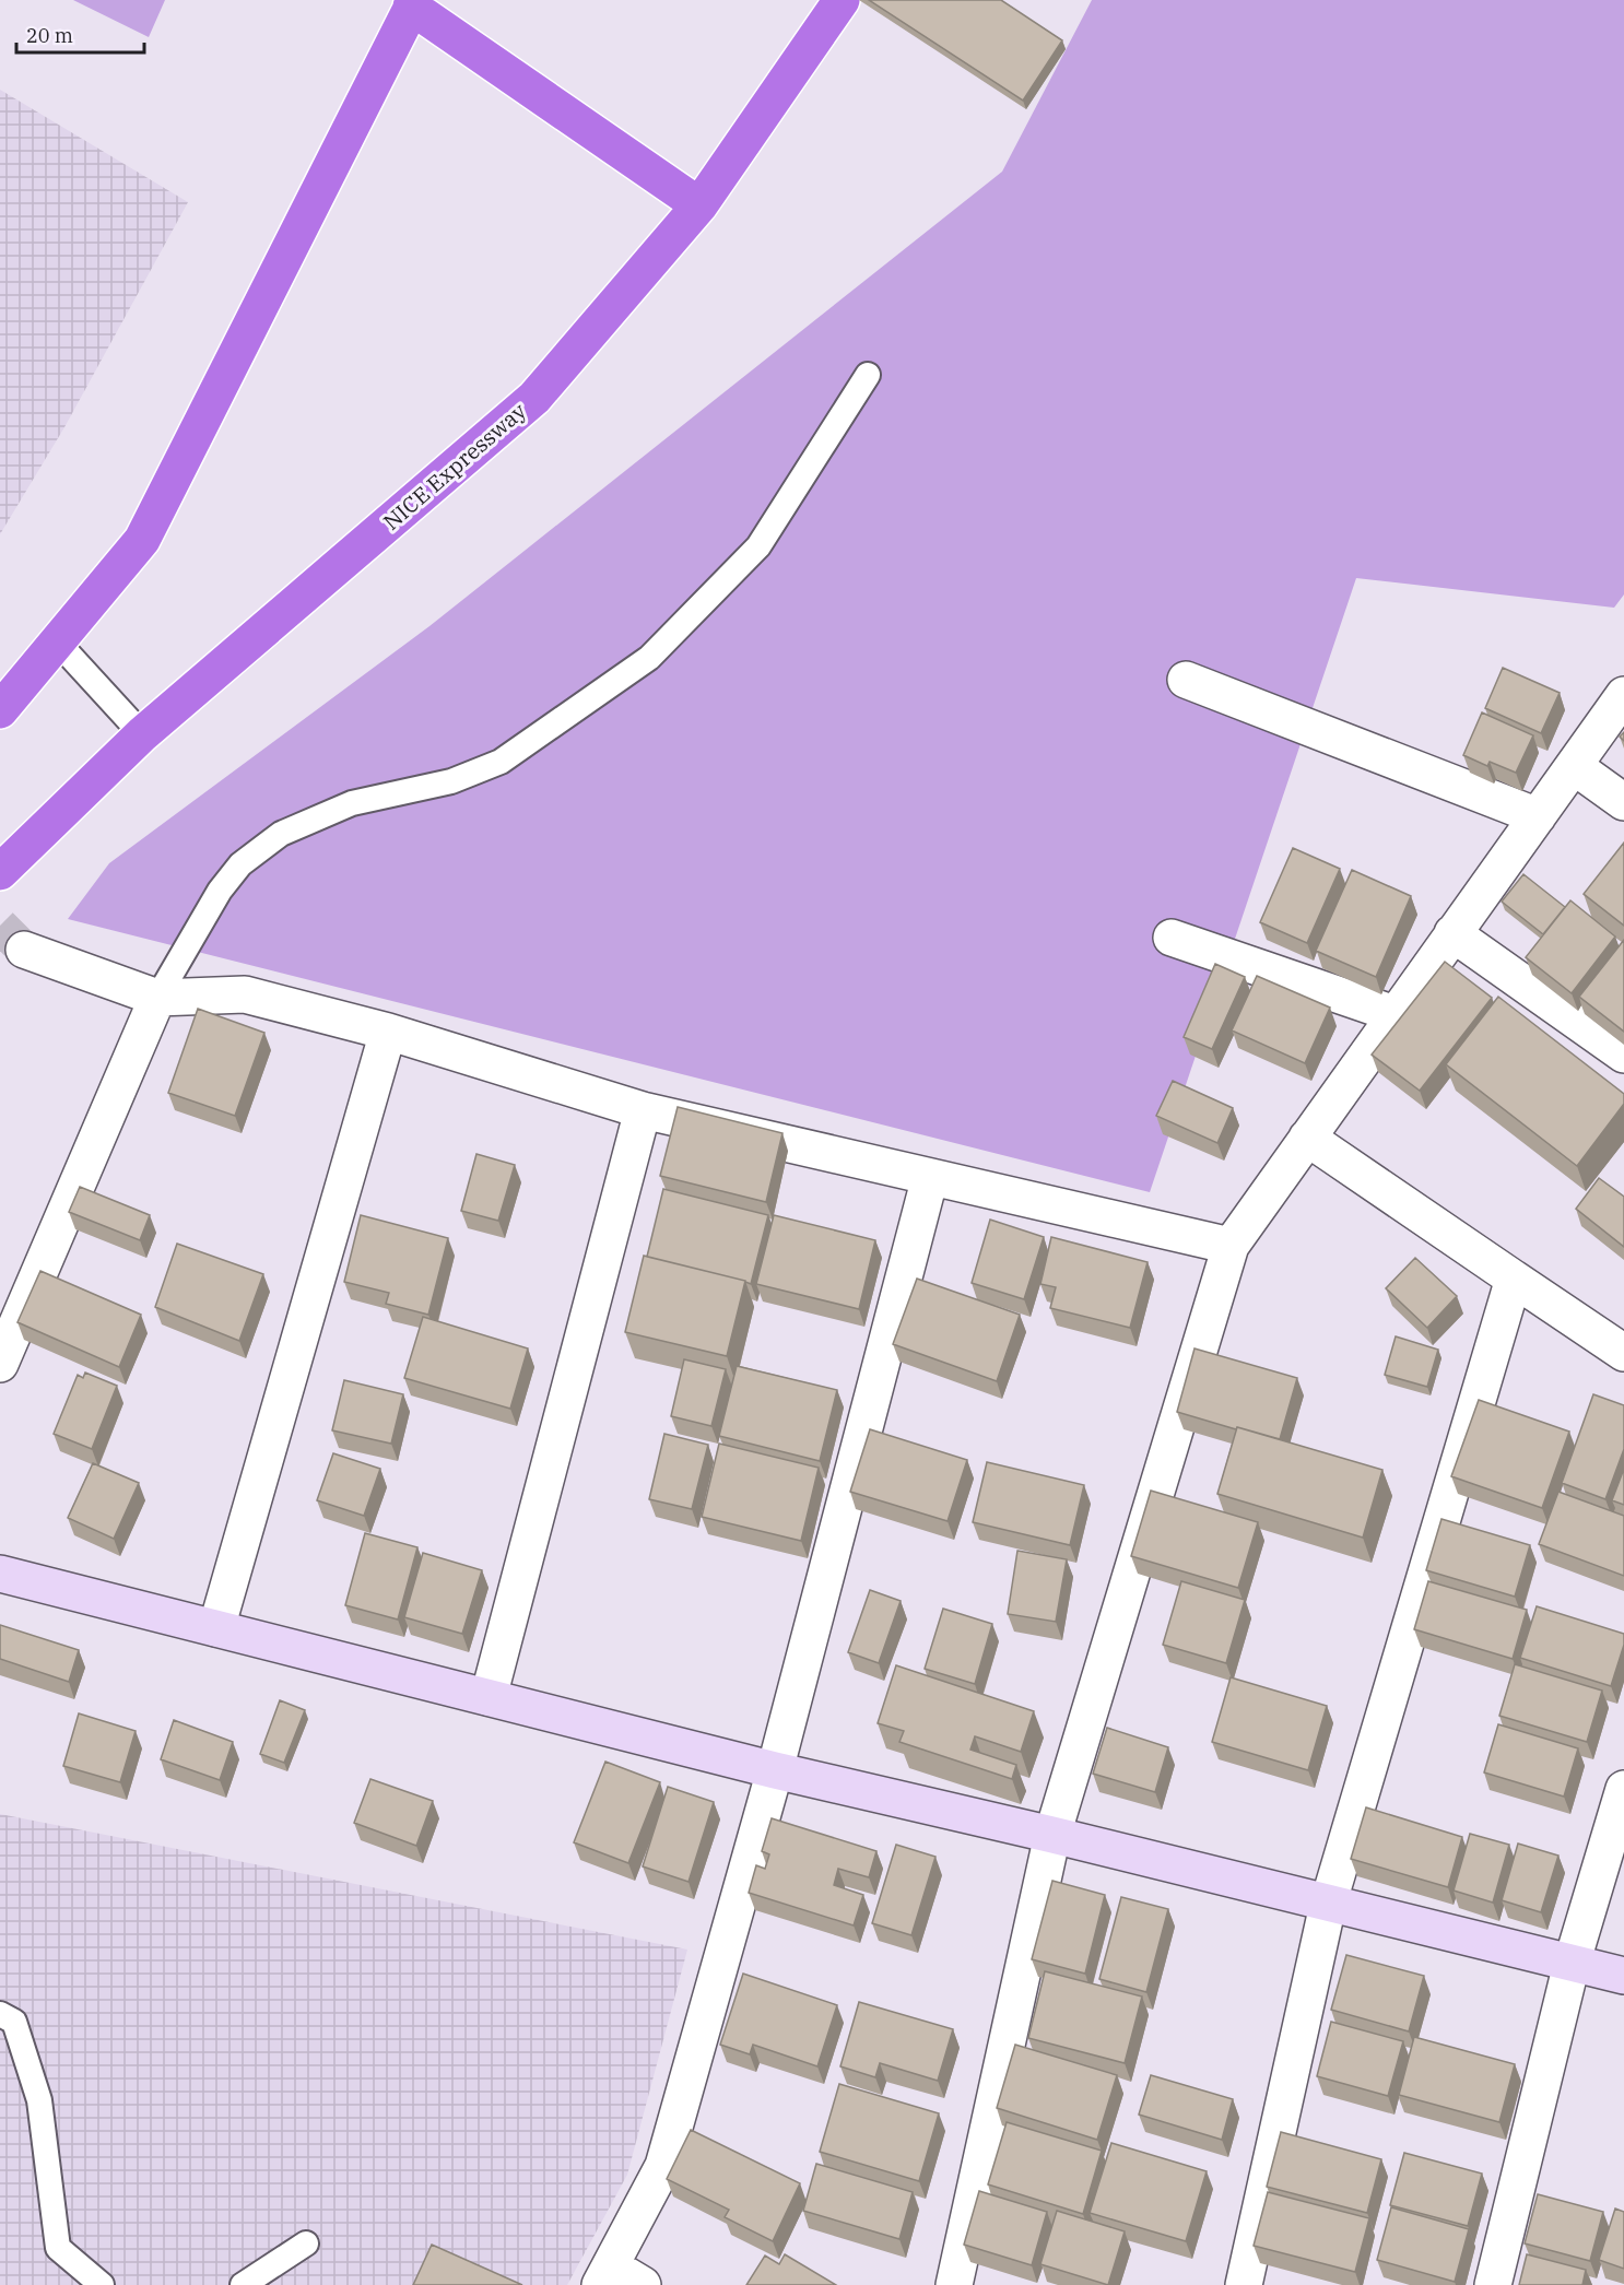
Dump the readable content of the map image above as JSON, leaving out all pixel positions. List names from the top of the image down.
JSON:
{
  "streets": {
    "highway": ["NICE Expressway"]
  },
  "scale_bar": "20 m"
}
